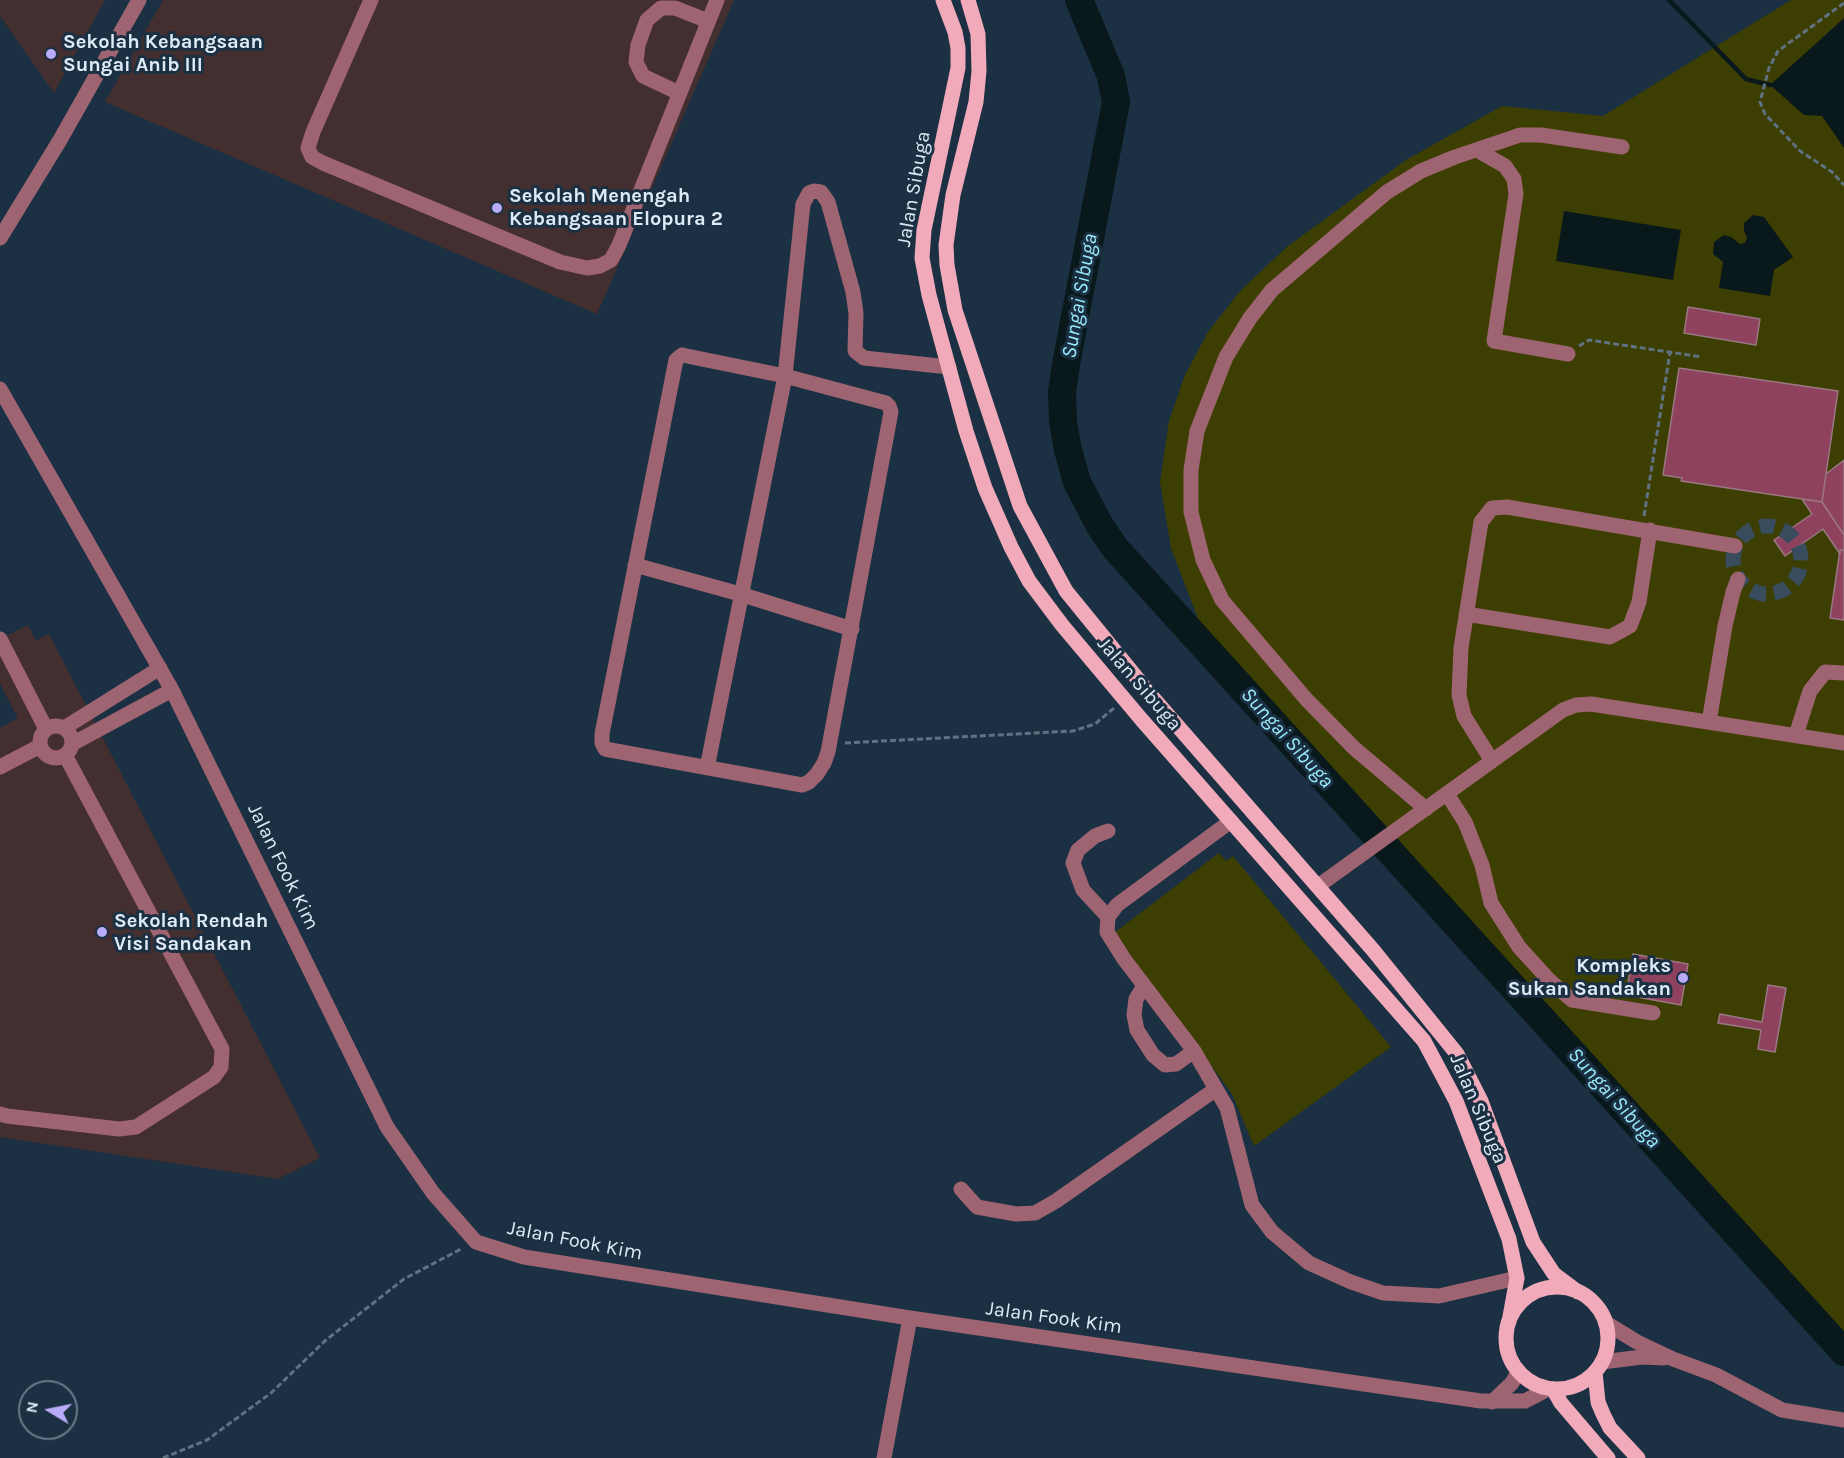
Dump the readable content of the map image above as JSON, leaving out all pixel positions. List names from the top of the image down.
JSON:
{
  "streets": {
    "main road": ["Jalan Sibuga"],
    "street": ["Jalan Fook Kim"]
  },
  "crossings": [
    ["Jalan Sibuga", "Jalan Fook Kim"]
  ],
  "water": ["Sungai Sibuga"],
  "places": [
    "Sekolah Kebangsaan Sungai Anib III",
    "Sekolah Menengah Kebangsaan Elopura 2",
    "Sekolah Rendah Visi Sandakan",
    "Kompleks Sukan Sandakan"
  ],
  "north": "left"
}
